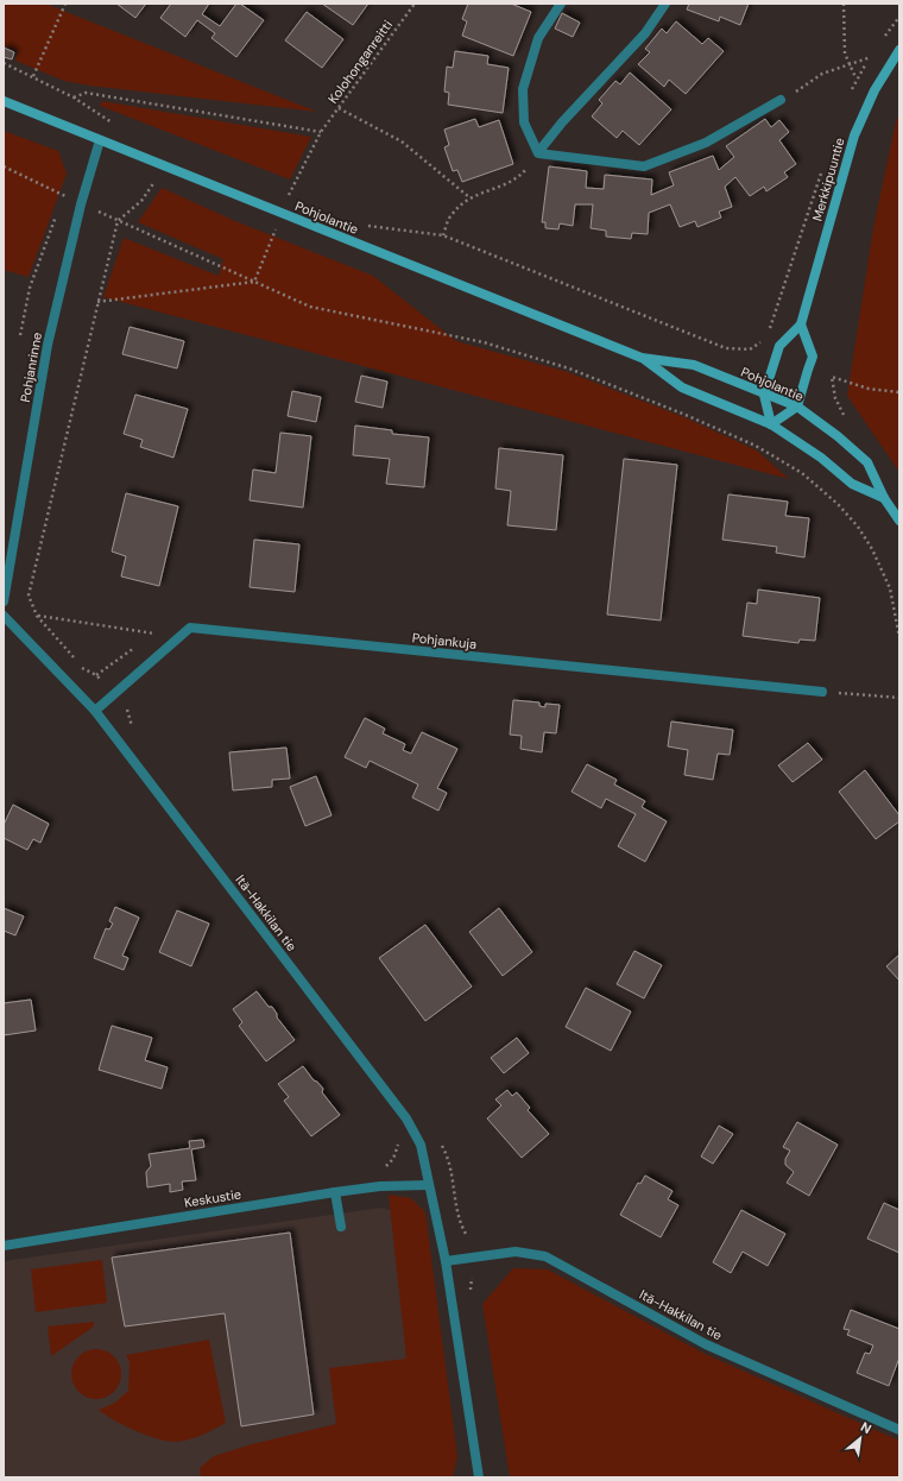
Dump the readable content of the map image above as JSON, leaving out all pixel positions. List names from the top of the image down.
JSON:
{
  "streets": {
    "street": [
      "Merkkipuuntie",
      "Pohjolantie",
      "Pohjanrinne",
      "Pohjankuja",
      "Itä-Hakkilan tie",
      "Keskustie"
    ],
    "path": ["Kolohonganreitti"]
  },
  "crossings": [
    ["Merkkipuuntie", "Pohjolantie"],
    ["Pohjolantie", "Pohjanrinne"],
    ["Itä-Hakkilan tie", "Keskustie"]
  ],
  "north": "top right"
}
